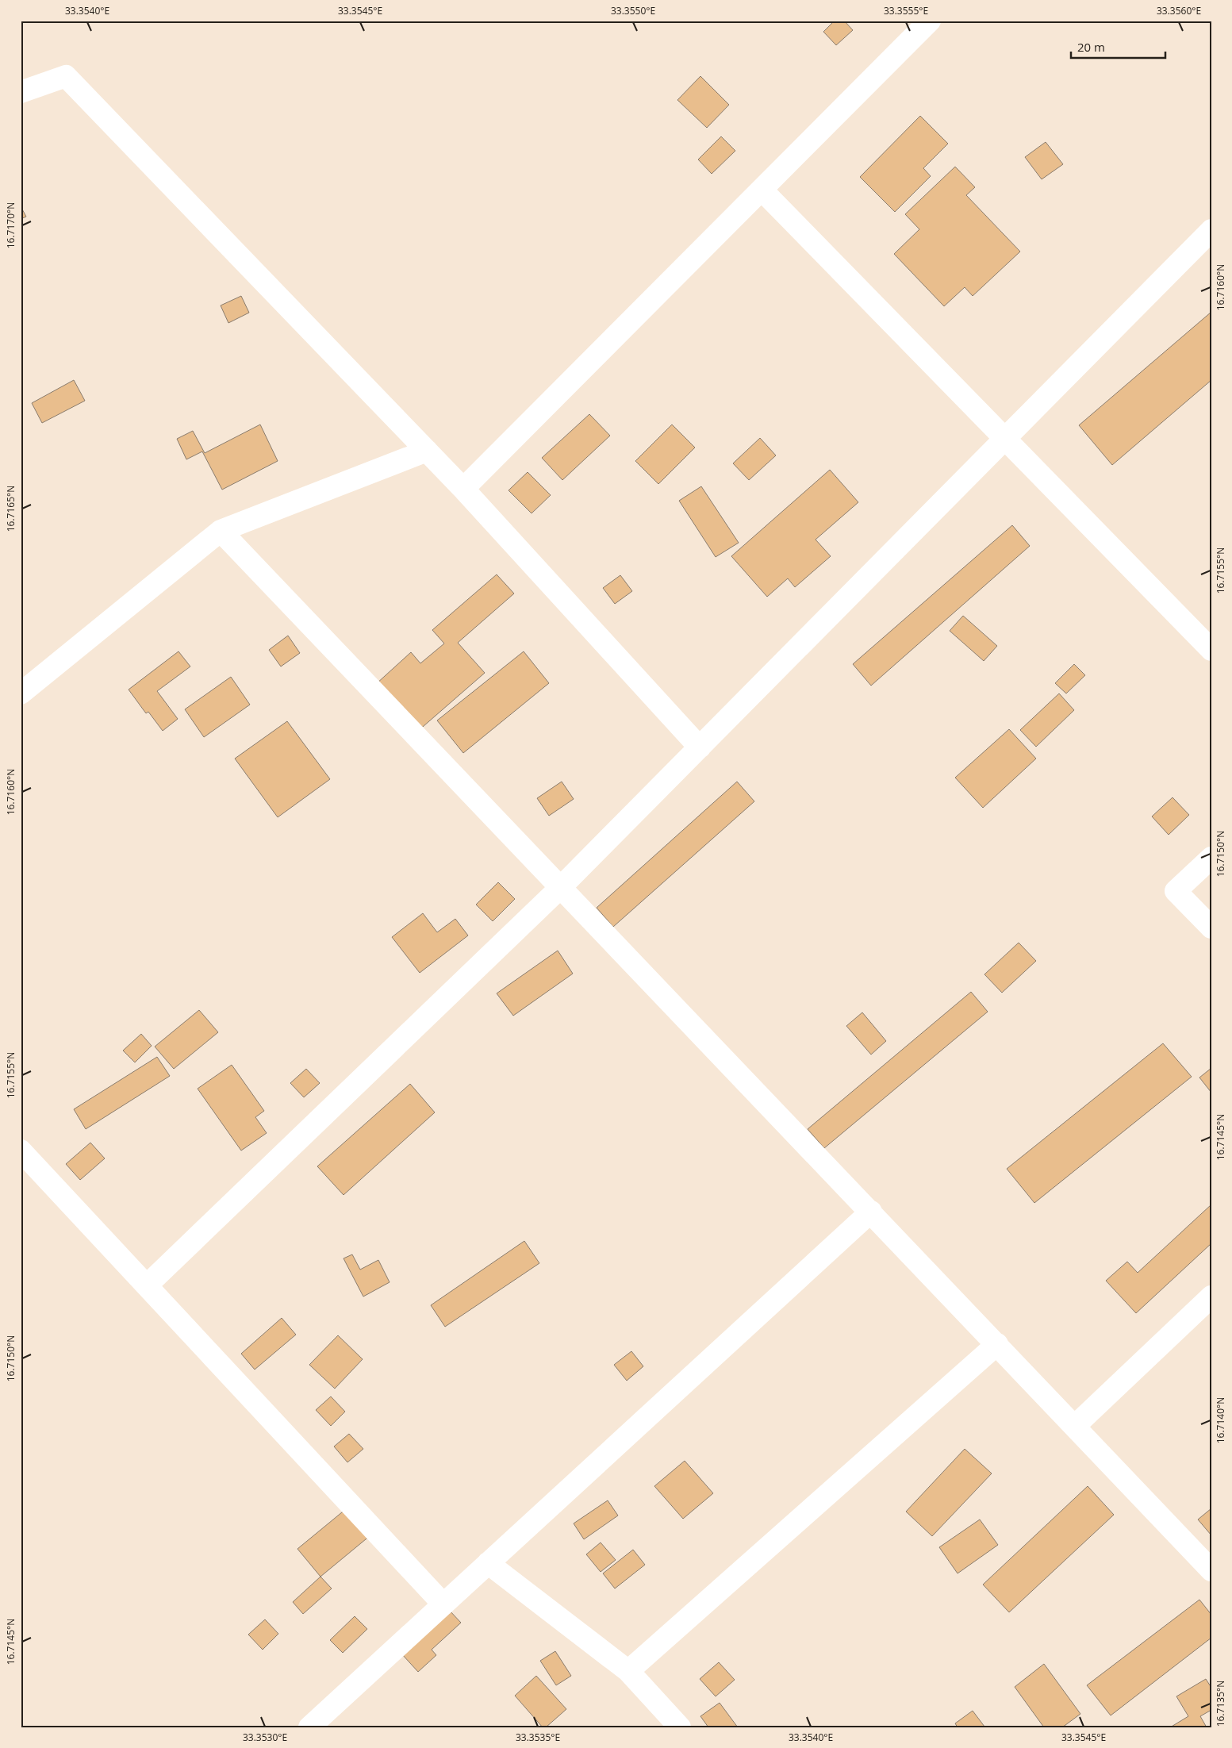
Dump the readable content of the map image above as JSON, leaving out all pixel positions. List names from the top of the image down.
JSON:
{
  "scale_bar": "20 m",
  "coordinates": [
    "33.3540°E",
    "33.3545°E",
    "33.3550°E",
    "33.3555°E",
    "33.3560°E",
    "16.7170°N",
    "16.7160°N",
    "16.7165°N",
    "16.7155°N",
    "16.7150°N",
    "16.7145°N",
    "16.7140°N",
    "16.7135°N",
    "33.3530°E",
    "33.3535°E"
  ]
}
